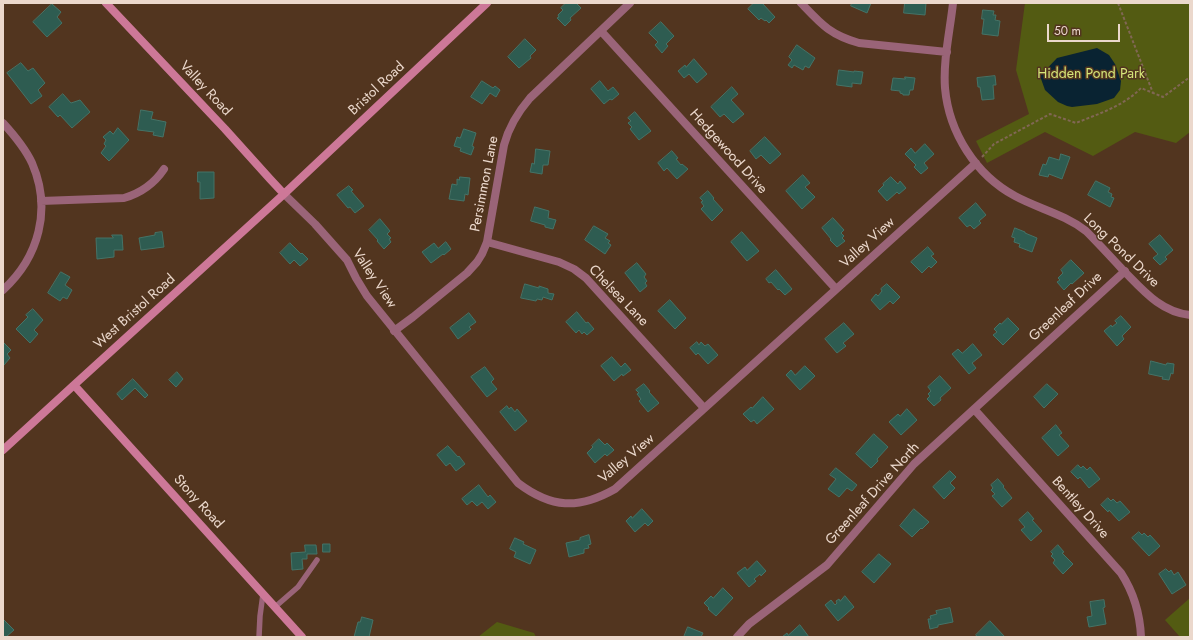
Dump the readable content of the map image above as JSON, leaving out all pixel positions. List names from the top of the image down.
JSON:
{
  "streets": {
    "main road": [
      "Valley Road",
      "Bristol Road",
      "West Bristol Road",
      "Stony Road"
    ],
    "street": [
      "Hedgewood Drive",
      "Persimmon Lane",
      "Valley View",
      "Long Pond Drive",
      "Chelsea Lane",
      "Greenleaf Drive",
      "Greenleaf Drive North",
      "Bentley Drive"
    ]
  },
  "crossings": [
    ["Valley Road", "Bristol Road"],
    ["Valley Road", "Valley View"],
    ["Valley Road", "West Bristol Road"],
    ["Bristol Road", "Valley View"],
    ["Bristol Road", "West Bristol Road"],
    ["Hedgewood Drive", "Persimmon Lane"],
    ["Hedgewood Drive", "Valley View"],
    ["Persimmon Lane", "Valley View"],
    ["Persimmon Lane", "Chelsea Lane"],
    ["Valley View", "Long Pond Drive"],
    ["Valley View", "Chelsea Lane"],
    ["Valley View", "West Bristol Road"],
    ["Long Pond Drive", "Greenleaf Drive"],
    ["Greenleaf Drive", "Greenleaf Drive North"],
    ["West Bristol Road", "Stony Road"],
    ["Greenleaf Drive North", "Bentley Drive"]
  ],
  "parks": ["Hidden Pond Park"],
  "scale_bar": "50 m"
}
